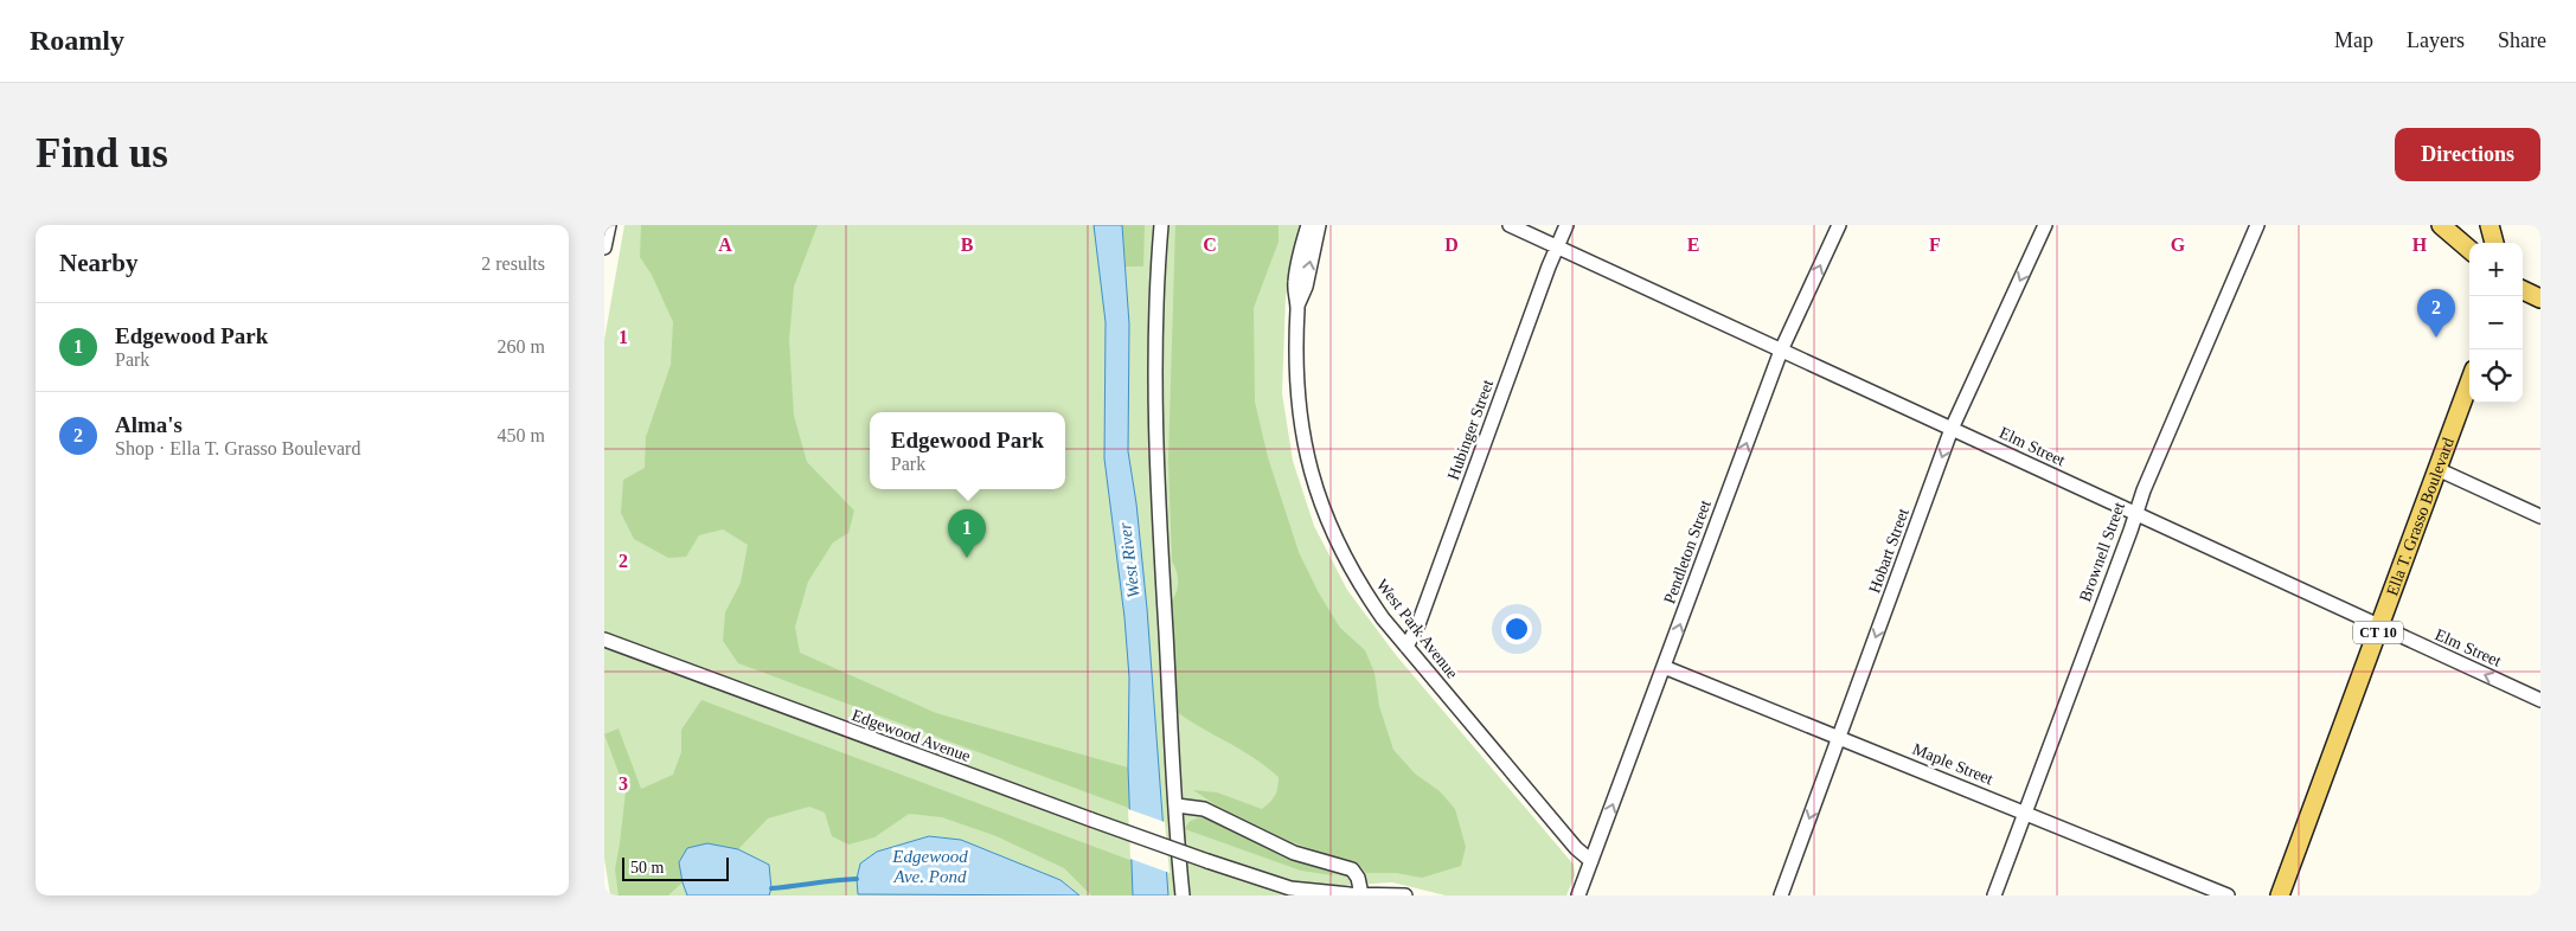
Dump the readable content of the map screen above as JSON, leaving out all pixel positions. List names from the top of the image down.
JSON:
{
  "streets": {
    "main road": ["Ella T. Grasso Boulevard", "CT 10"],
    "street": [
      "Hubinger Street",
      "Elm Street",
      "Hobart Street",
      "Pendleton Street",
      "Brownell Street",
      "West Park Avenue",
      "Edgewood Avenue",
      "Maple Street"
    ]
  },
  "crossings": [
    ["Hubinger Street", "Elm Street"],
    ["Hubinger Street", "West Park Avenue"],
    ["Elm Street", "Ella T. Grasso Boulevard"],
    ["Elm Street", "Hobart Street"],
    ["Elm Street", "Pendleton Street"],
    ["Elm Street", "Brownell Street"],
    ["Hobart Street", "Maple Street"],
    ["Pendleton Street", "West Park Avenue"],
    ["Pendleton Street", "Maple Street"],
    ["Brownell Street", "Maple Street"]
  ],
  "one_way": ["Hobart Street", "Pendleton Street"],
  "water": ["West River", "Edgewood Ave. Pond"],
  "scale_bar": "50 m",
  "page": {
    "header": "Roamly",
    "nav": ["Map", "Layers", "Share"],
    "buttons": "Directions",
    "title": "Find us",
    "heading": ["Nearby", "2 results"],
    "map_buttons": ["+", "−"],
    "pins": ["2", "1"],
    "list": [
      {
        "mark": "1",
        "name": "Edgewood Park",
        "note": "Park",
        "value": "260 m"
      },
      {
        "mark": "2",
        "name": "Alma's",
        "note": "Shop · Ella T. Grasso Boulevard",
        "value": "450 m"
      }
    ],
    "popup": ["Edgewood Park", "Park"],
    "scale": "50 m"
  },
  "grid": {
    "columns": [
      "A",
      "B",
      "C",
      "D",
      "E",
      "F",
      "G",
      "H"
    ],
    "rows": ["1", "2", "3"]
  }
}
